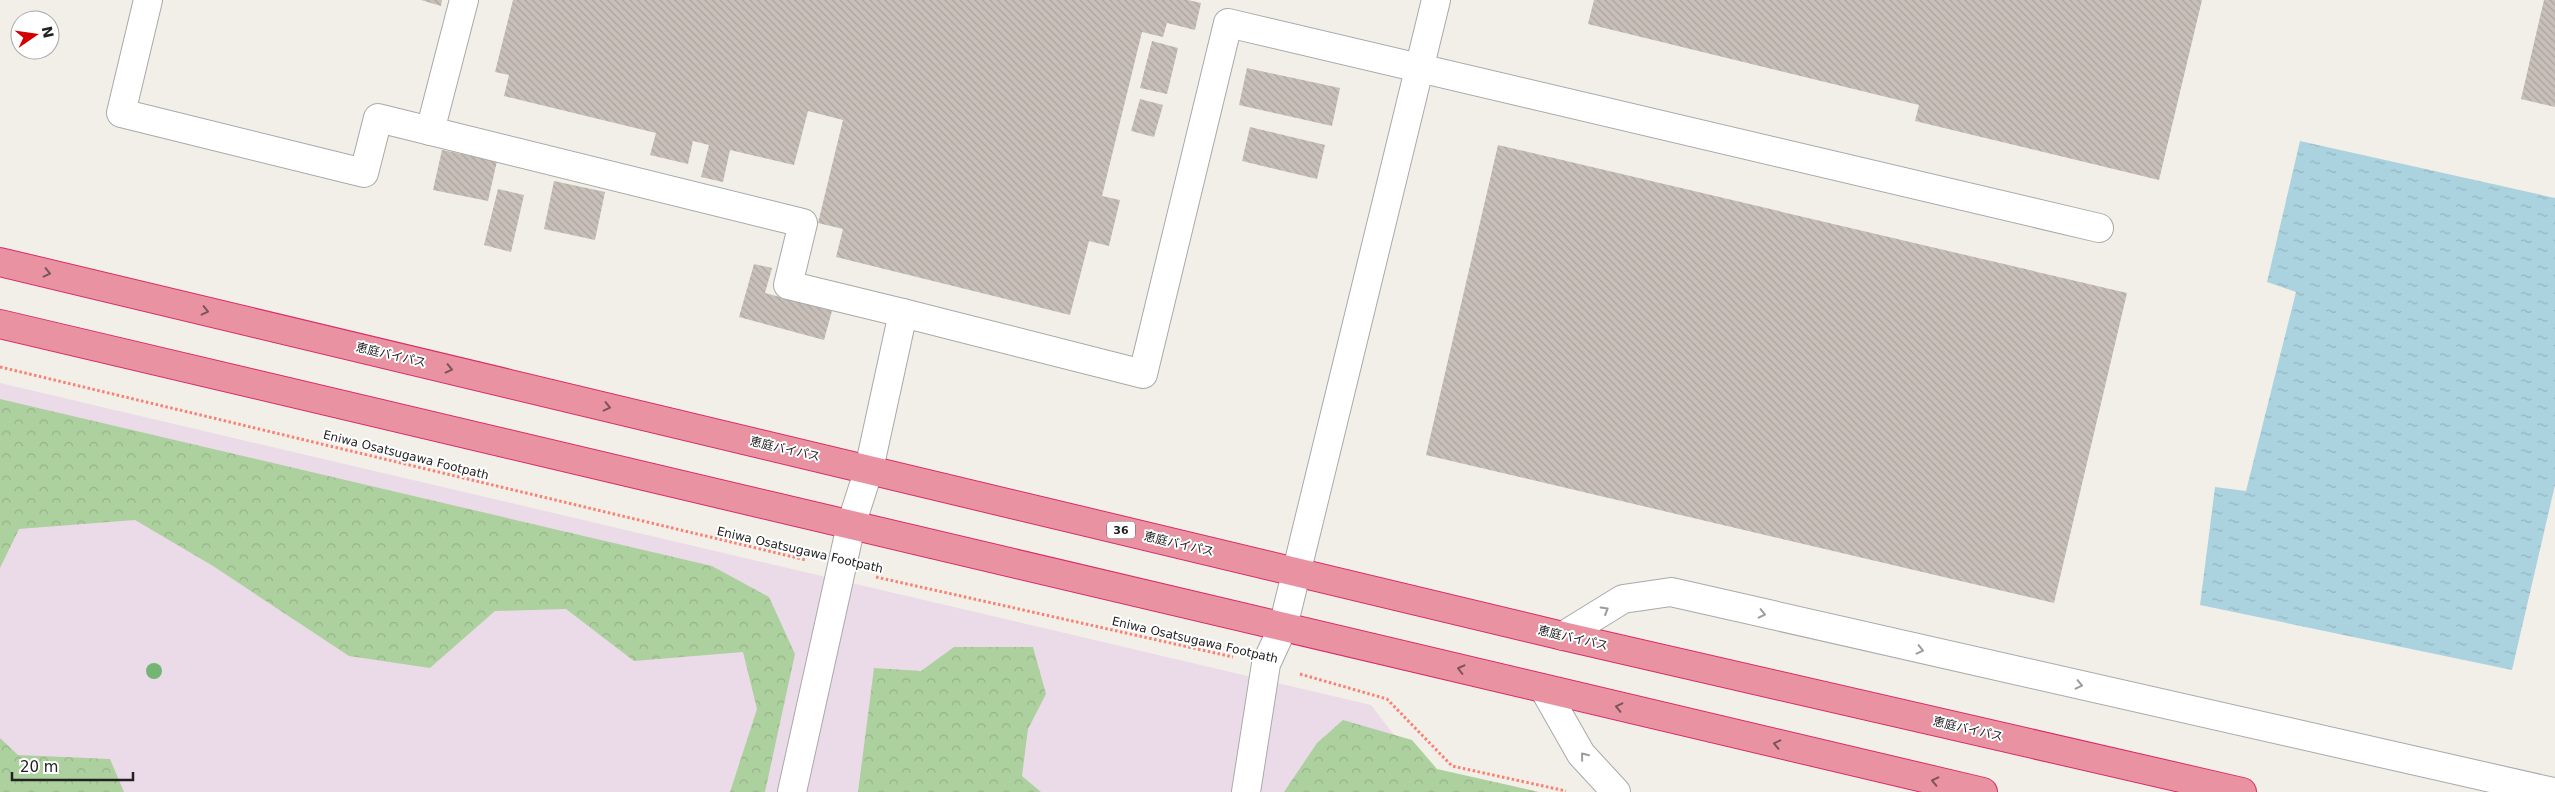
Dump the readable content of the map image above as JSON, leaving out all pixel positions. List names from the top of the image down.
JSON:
{
  "streets": {
    "highway": ["恵庭バイパス", "36"],
    "path": ["Eniwa Osatsugawa Footpath"]
  },
  "scale_bar": "20 m",
  "north": "right"
}
